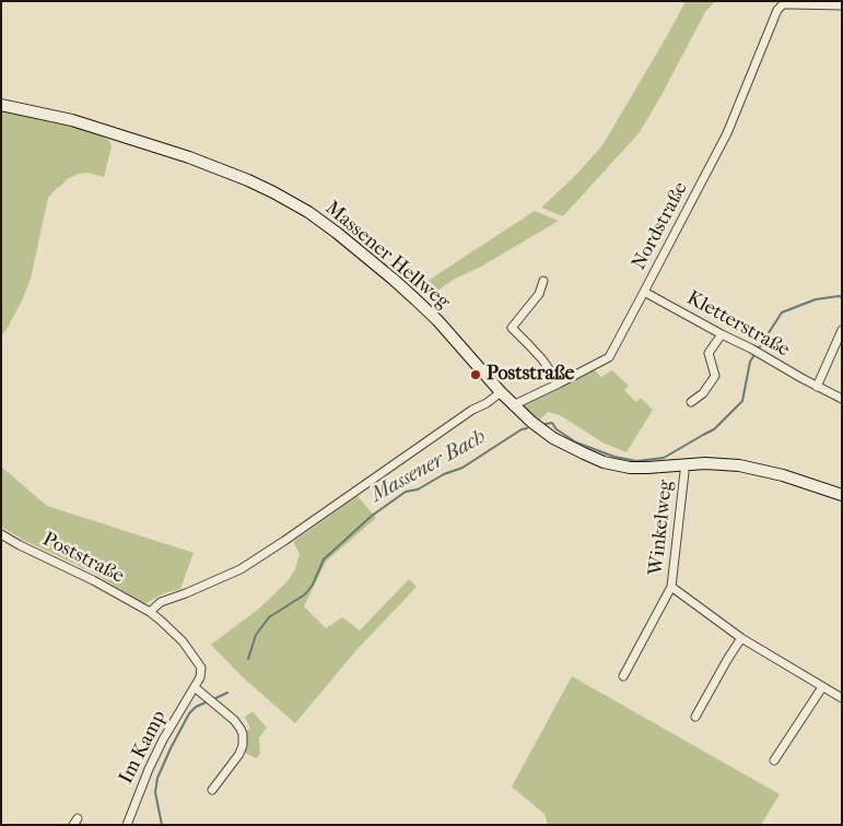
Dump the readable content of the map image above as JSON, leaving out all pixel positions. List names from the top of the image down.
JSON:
{
  "streets": {
    "main road": ["Massener Hellweg"],
    "street": [
      "Nordstraße",
      "Kletterstraße",
      "Winkelweg",
      "Poststraße",
      "Im Kamp"
    ]
  },
  "crossings": [
    ["Nordstraße", "Massener Hellweg"],
    ["Nordstraße", "Kletterstraße"],
    ["Poststraße", "Im Kamp"]
  ],
  "water": ["Massener Bach"],
  "places": ["Poststraße"]
}
